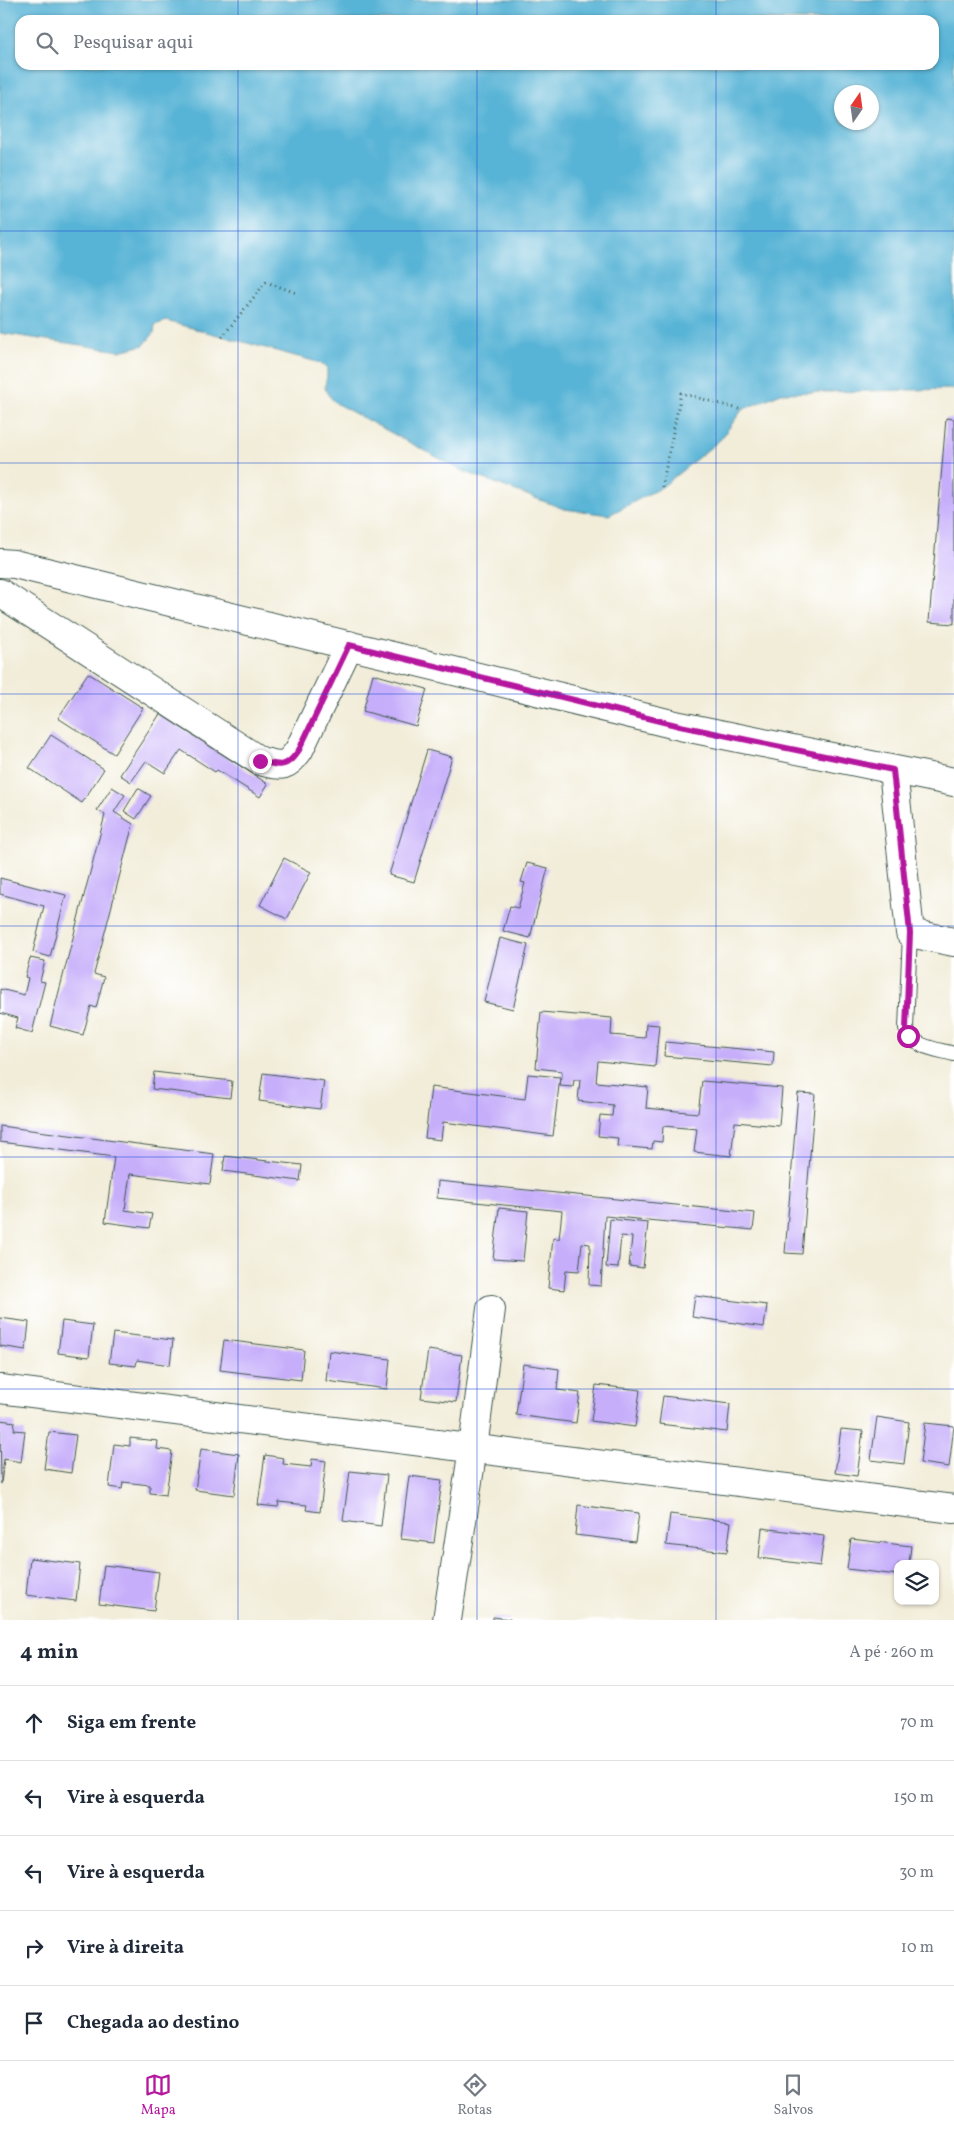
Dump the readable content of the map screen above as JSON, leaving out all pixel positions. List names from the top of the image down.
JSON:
{
  "north": "top",
  "page": {
    "search": "Pesquisar aqui",
    "heading": ["4 min", "A pé · 260 m"],
    "list": [
      ["Siga em frente", "70 m"],
      ["Vire à esquerda", "150 m"],
      ["Vire à esquerda", "30 m"],
      ["Vire à direita", "10 m"],
      "Chegada ao destino"
    ],
    "nav": ["Mapa", "Rotas", "Salvos"]
  }
}
